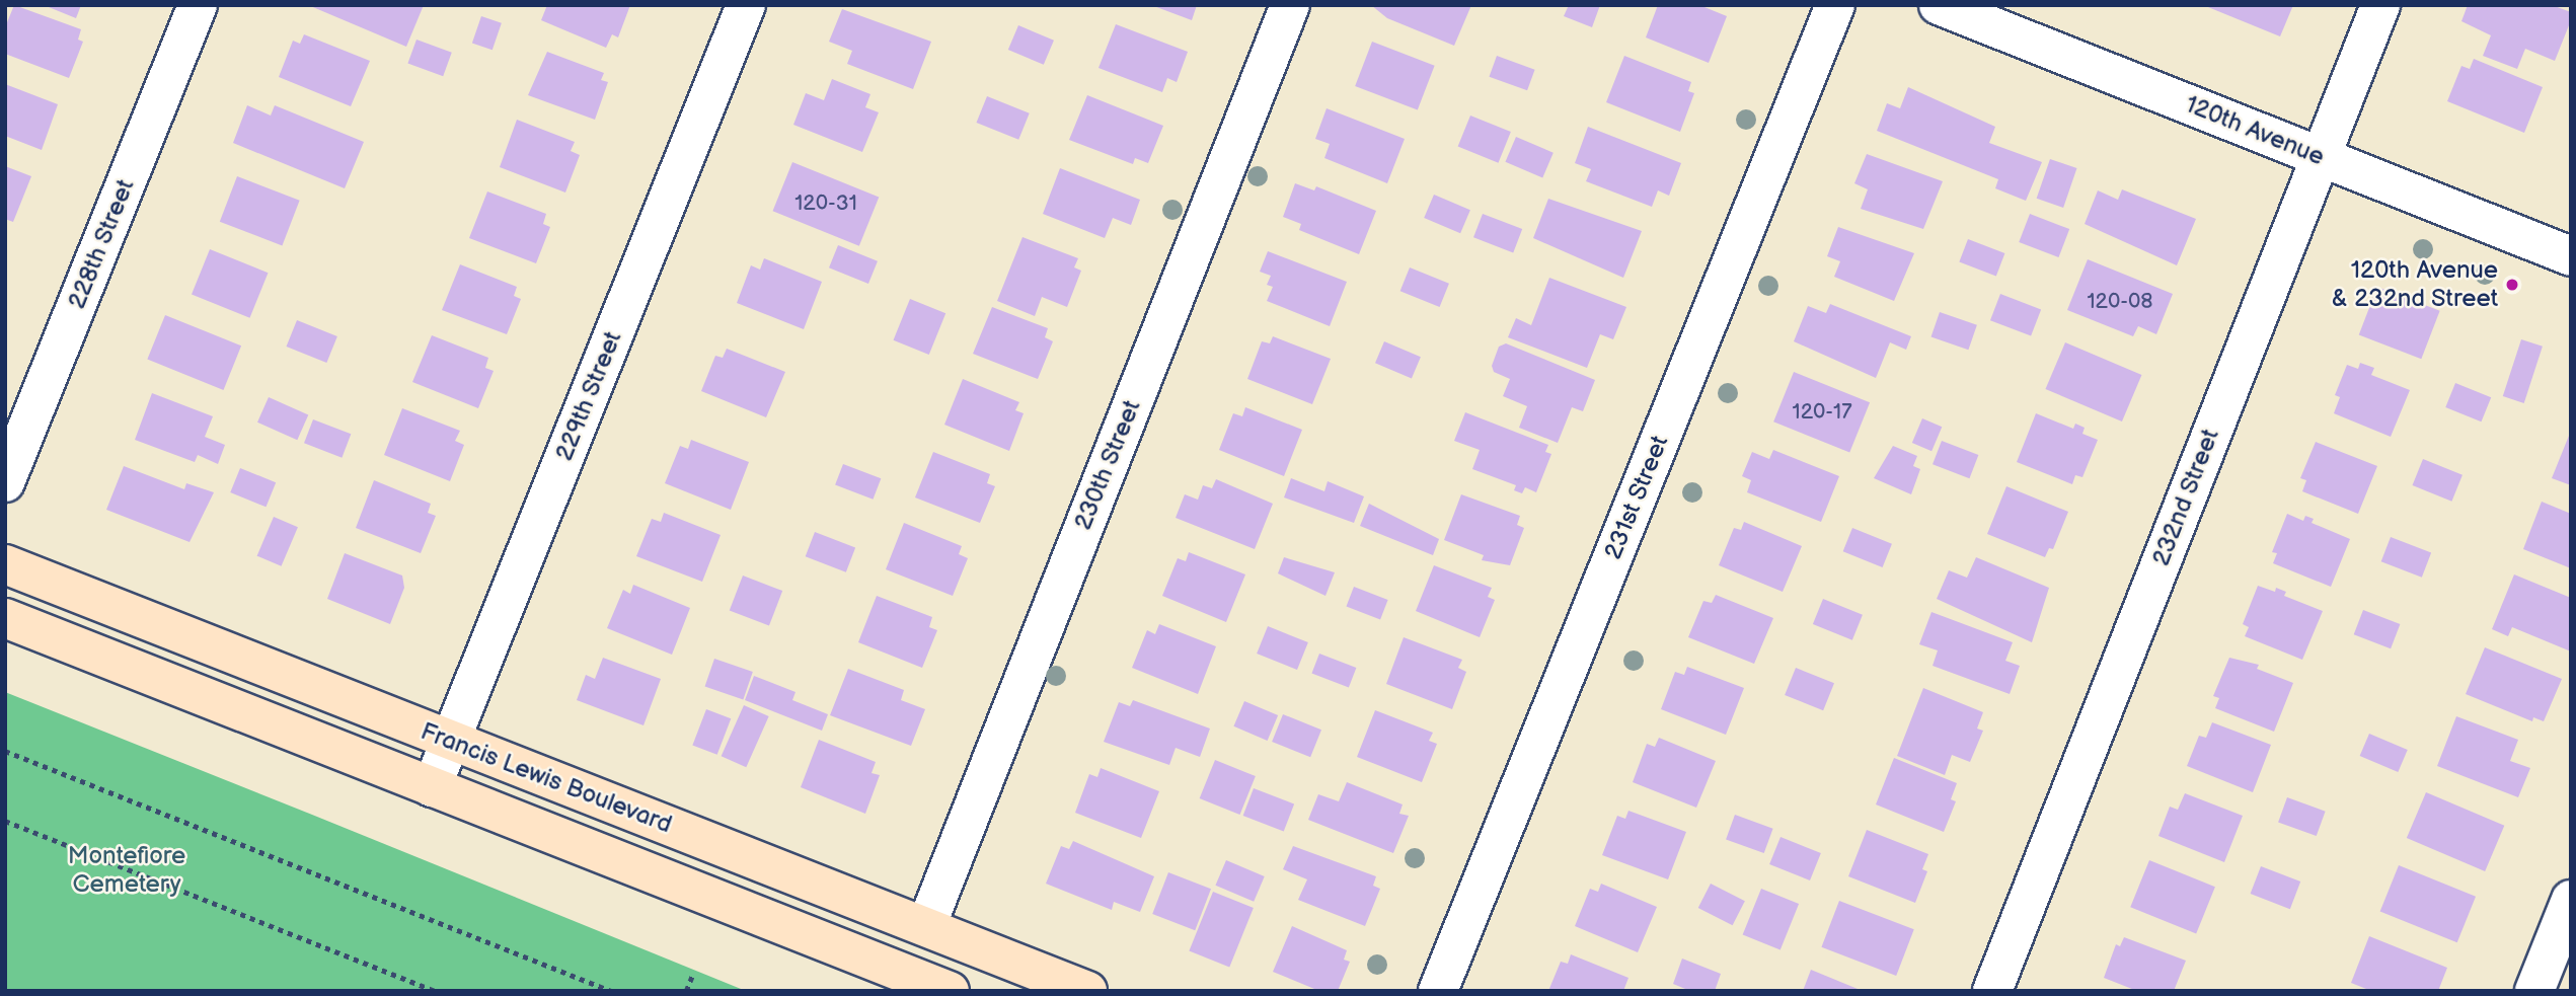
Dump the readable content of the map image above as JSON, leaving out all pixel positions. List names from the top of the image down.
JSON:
{
  "streets": {
    "main road": ["Francis Lewis Boulevard"],
    "street": [
      "120th Avenue",
      "228th Street",
      "229th Street",
      "230th Street",
      "231st Street",
      "232nd Street"
    ]
  },
  "crossings": [
    ["120th Avenue", "232nd Street"],
    ["229th Street", "Francis Lewis Boulevard"],
    ["230th Street", "Francis Lewis Boulevard"]
  ],
  "parks": ["Montefiore Cemetery"],
  "places": ["120th Avenue & 232nd Street"],
  "house_numbers": ["120-31", "120-08", "120-17"]
}
